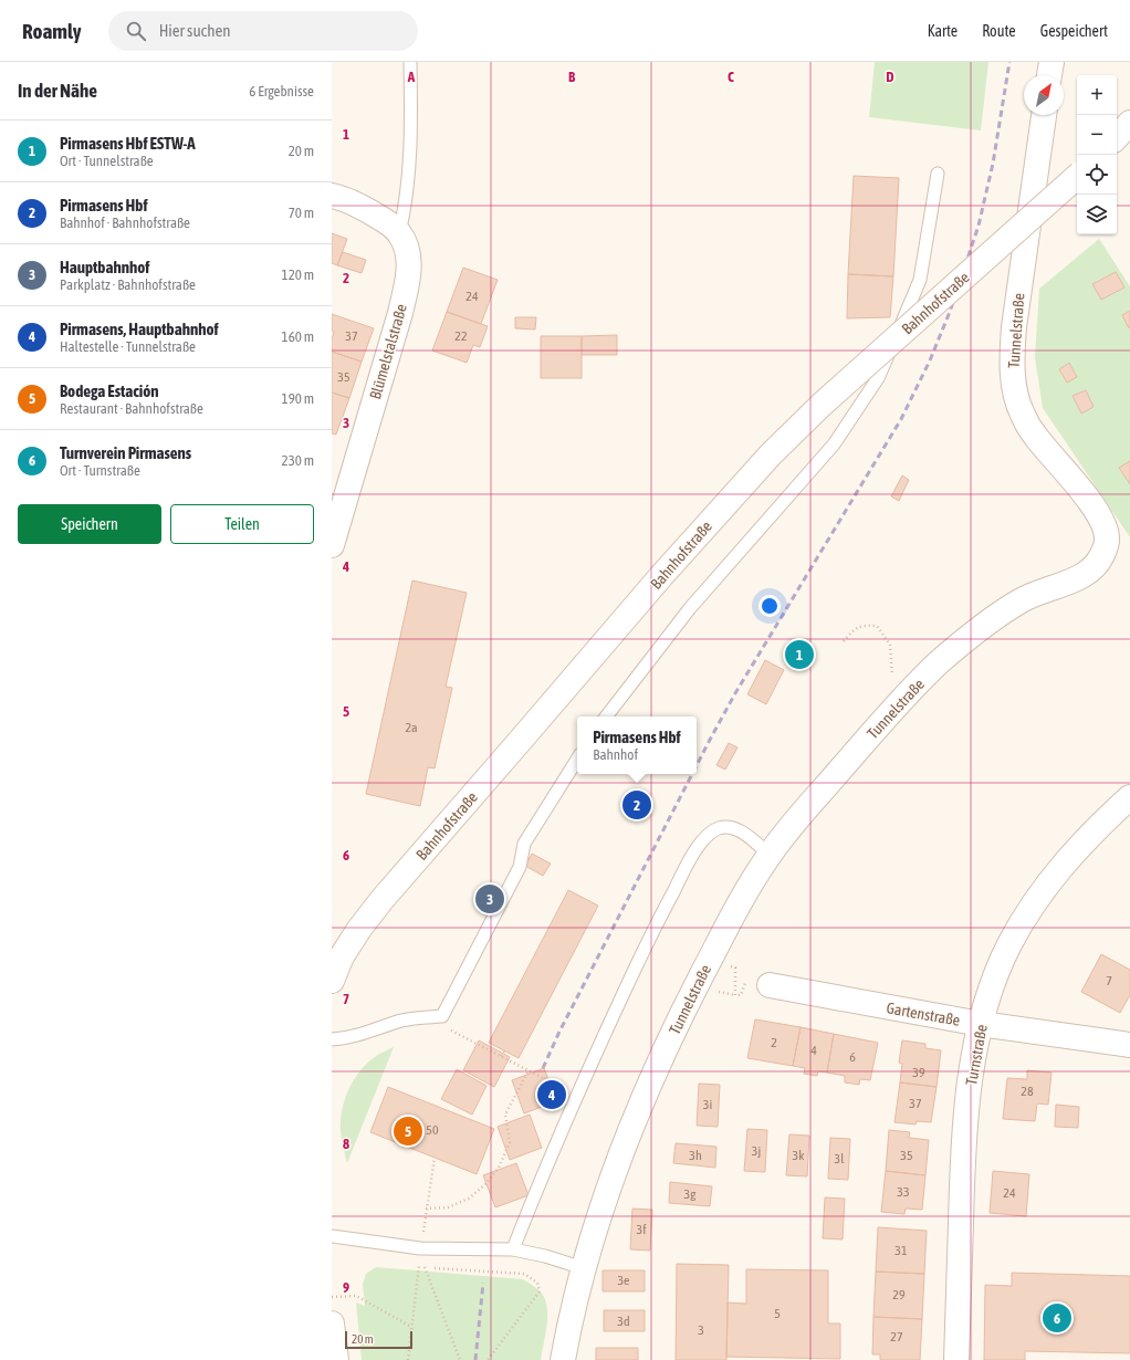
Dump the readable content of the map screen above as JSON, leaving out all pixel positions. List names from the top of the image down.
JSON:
{
  "streets": {
    "street": [
      "Bahnhofstraße",
      "Tunnelstraße",
      "Blümelstalstraße",
      "Gartenstraße",
      "Turnstraße"
    ]
  },
  "crossings": [
    ["Gartenstraße", "Turnstraße"]
  ],
  "house_numbers": [
    "24",
    "37",
    "22",
    "35",
    "2a",
    "7",
    "2",
    "4",
    "6",
    "39",
    "28",
    "37",
    "3i",
    "50",
    "3j",
    "3h",
    "3k",
    "35",
    "3l",
    "33",
    "24",
    "3g",
    "3f",
    "31",
    "3e",
    "29",
    "5",
    "3d",
    "3",
    "27"
  ],
  "scale_bar": "20 m",
  "north": "top right",
  "page": {
    "header": "Roamly",
    "search": "Hier suchen",
    "nav": ["Karte", "Route", "Gespeichert"],
    "heading": ["In der Nähe", "6 Ergebnisse"],
    "map_buttons": ["+", "−"],
    "list": [
      {
        "mark": "1",
        "name": "Pirmasens Hbf ESTW-A",
        "note": "Ort · Tunnelstraße",
        "value": "20 m"
      },
      {
        "mark": "2",
        "name": "Pirmasens Hbf",
        "note": "Bahnhof · Bahnhofstraße",
        "value": "70 m"
      },
      {
        "mark": "3",
        "name": "Hauptbahnhof",
        "note": "Parkplatz · Bahnhofstraße",
        "value": "120 m"
      },
      {
        "mark": "4",
        "name": "Pirmasens, Hauptbahnhof",
        "note": "Haltestelle · Tunnelstraße",
        "value": "160 m"
      },
      {
        "mark": "5",
        "name": "Bodega Estación",
        "note": "Restaurant · Bahnhofstraße",
        "value": "190 m"
      },
      {
        "mark": "6",
        "name": "Turnverein Pirmasens",
        "note": "Ort · Turnstraße",
        "value": "230 m"
      }
    ],
    "buttons": ["Speichern", "Teilen"],
    "pins": [
      "1",
      "2",
      "3",
      "4",
      "5",
      "6"
    ],
    "popup": ["Pirmasens Hbf", "Bahnhof"],
    "scale": "20 m"
  },
  "grid": {
    "columns": [
      "A",
      "B",
      "C",
      "D"
    ],
    "rows": [
      "1",
      "2",
      "3",
      "4",
      "5",
      "6",
      "7",
      "8",
      "9"
    ]
  }
}
